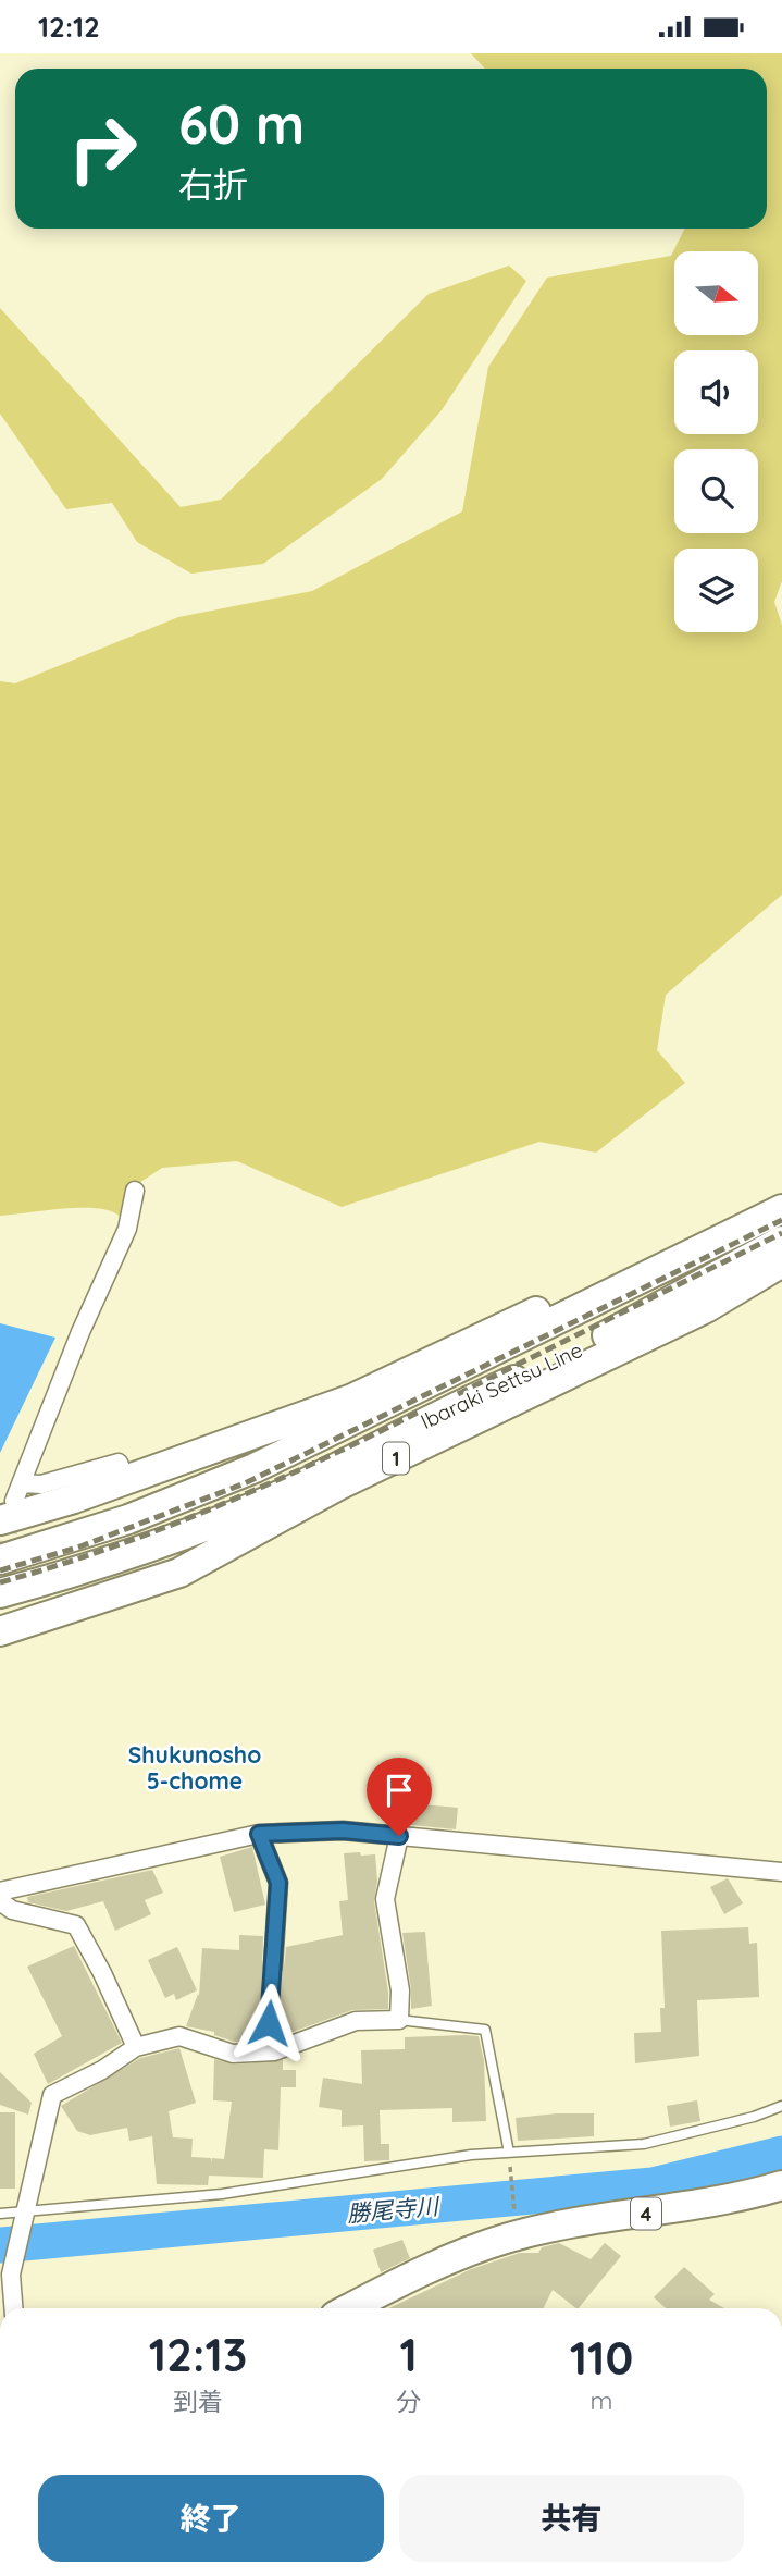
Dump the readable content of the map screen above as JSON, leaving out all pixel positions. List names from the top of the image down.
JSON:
{
  "streets": {
    "main road": ["Ibaraki Settsu Line", "1", "4"]
  },
  "crossings": [
    ["Ibaraki Settsu Line", "1"]
  ],
  "districts": ["Shukunosho 5-chome"],
  "water": ["勝尾寺川"],
  "north": "right",
  "page": {
    "status": "12:12",
    "turn": ["60 m", "右折"],
    "eta": [
      "12:13",
      "到着",
      "1",
      "分",
      "110",
      "m"
    ],
    "buttons": ["終了", "共有"]
  }
}
